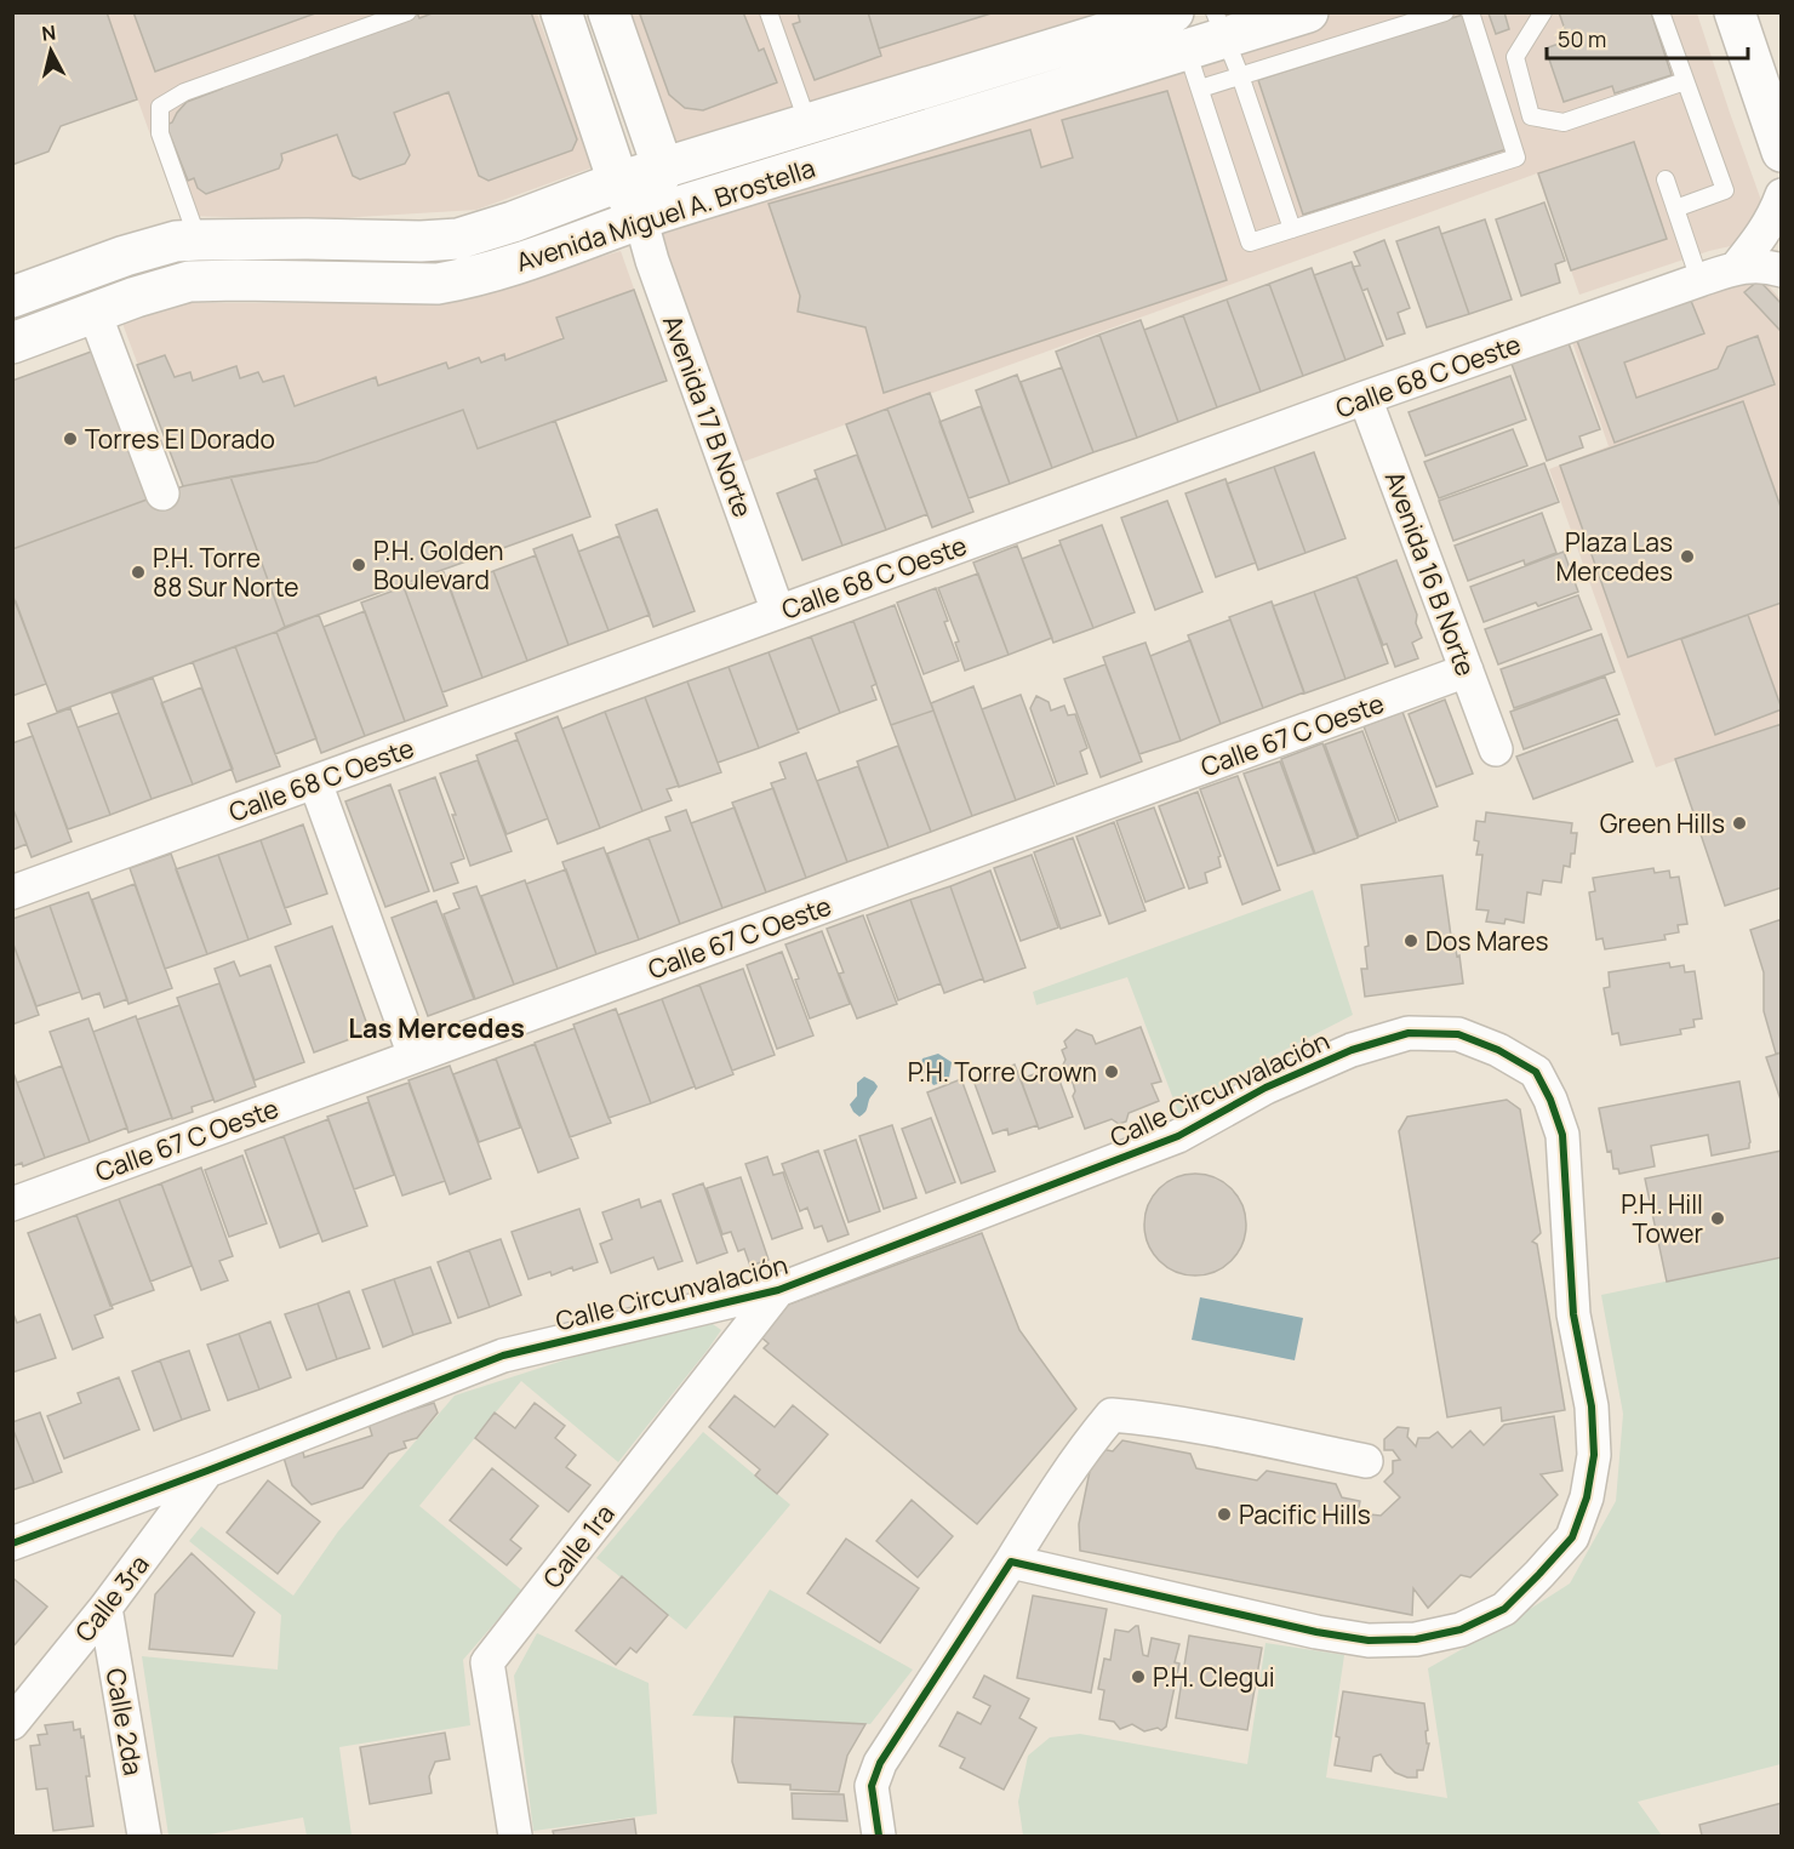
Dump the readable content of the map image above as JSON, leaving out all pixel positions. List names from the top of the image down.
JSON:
{
  "streets": {
    "main road": ["Avenida Miguel A. Brostella", "Avenida 17 B Norte"],
    "street": [
      "Calle 68 C Oeste",
      "Avenida 16 B Norte",
      "Calle 67 C Oeste",
      "Calle Circunvalación",
      "Calle 1ra",
      "Calle 3ra",
      "Calle 2da"
    ]
  },
  "crossings": [
    ["Avenida Miguel A. Brostella", "Avenida 17 B Norte"],
    ["Calle 68 C Oeste", "Avenida 17 B Norte"],
    ["Calle 68 C Oeste", "Avenida 16 B Norte"],
    ["Avenida 16 B Norte", "Calle 67 C Oeste"],
    ["Calle Circunvalación", "Calle 1ra"],
    ["Calle Circunvalación", "Calle 3ra"],
    ["Calle 3ra", "Calle 2da"]
  ],
  "districts": ["Las Mercedes"],
  "places": [
    "Torres El Dorado",
    "Plaza Las Mercedes",
    "P.H. Golden Boulevard",
    "P.H. Torre 88 Sur Norte",
    "Green Hills",
    "Dos Mares",
    "P.H. Torre Crown",
    "P.H. Hill Tower",
    "Pacific Hills",
    "P.H. Clegui"
  ],
  "scale_bar": "50 m",
  "north": "top"
}
